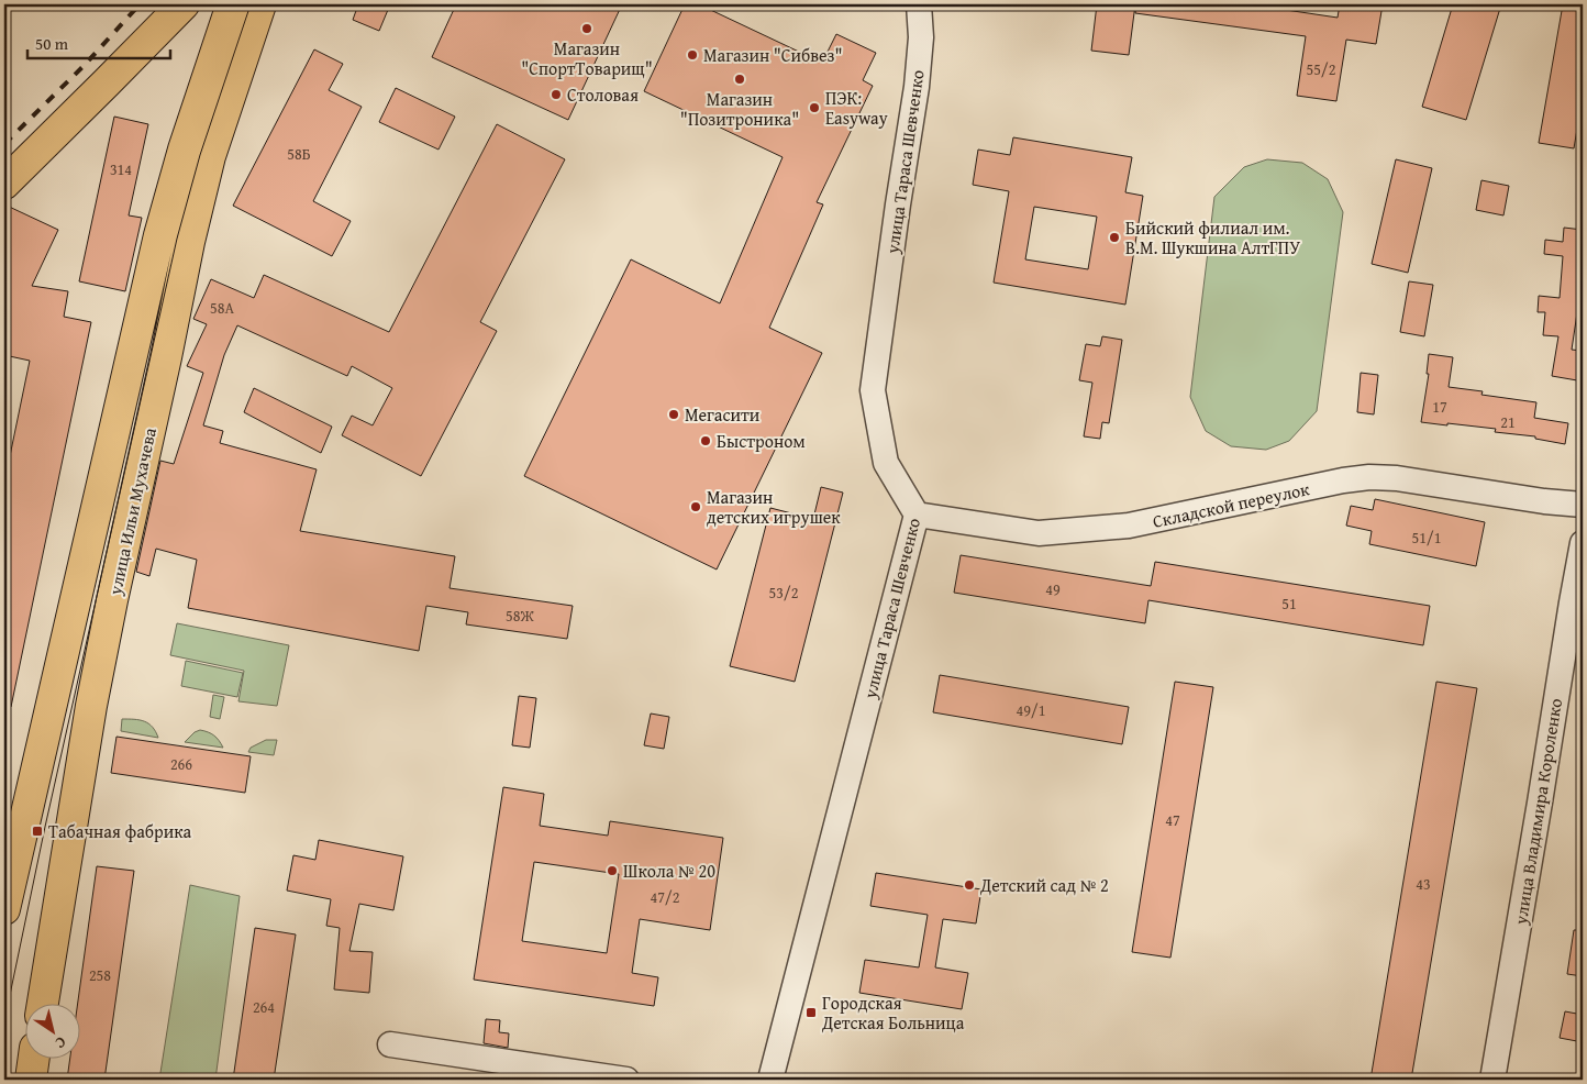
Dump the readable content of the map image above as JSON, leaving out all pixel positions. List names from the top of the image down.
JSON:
{
  "streets": {
    "main road": ["улица Ильи Мухачева"],
    "street": ["улица Тараса Шевченко", "Складской переулок", "улица Владимира Короленко"]
  },
  "crossings": [
    ["улица Тараса Шевченко", "Складской переулок"]
  ],
  "places": {
    "other": [
      "Магазин \"СпортТоварищ\"",
      "Магазин \"Сибвез\"",
      "Магазин \"Позитроника\"",
      "Столовая",
      "ПЭК: Easyway",
      "Бийский филиал им. В.М. Шукшина АлтГПУ",
      "Мегасити",
      "Быстроном",
      "Магазин детских игрушек",
      "Школа № 20",
      "Детский сад № 2"
    ],
    "transit": ["Табачная фабрика", "Городская Детская Больница"]
  },
  "house_numbers": [
    "55/2",
    "58Б",
    "314",
    "58А",
    "17",
    "21",
    "51/1",
    "49",
    "53/2",
    "51",
    "58Ж",
    "49/1",
    "266",
    "47",
    "43",
    "47/2",
    "258",
    "264"
  ],
  "scale_bar": "50 m",
  "north": "bottom right"
}
